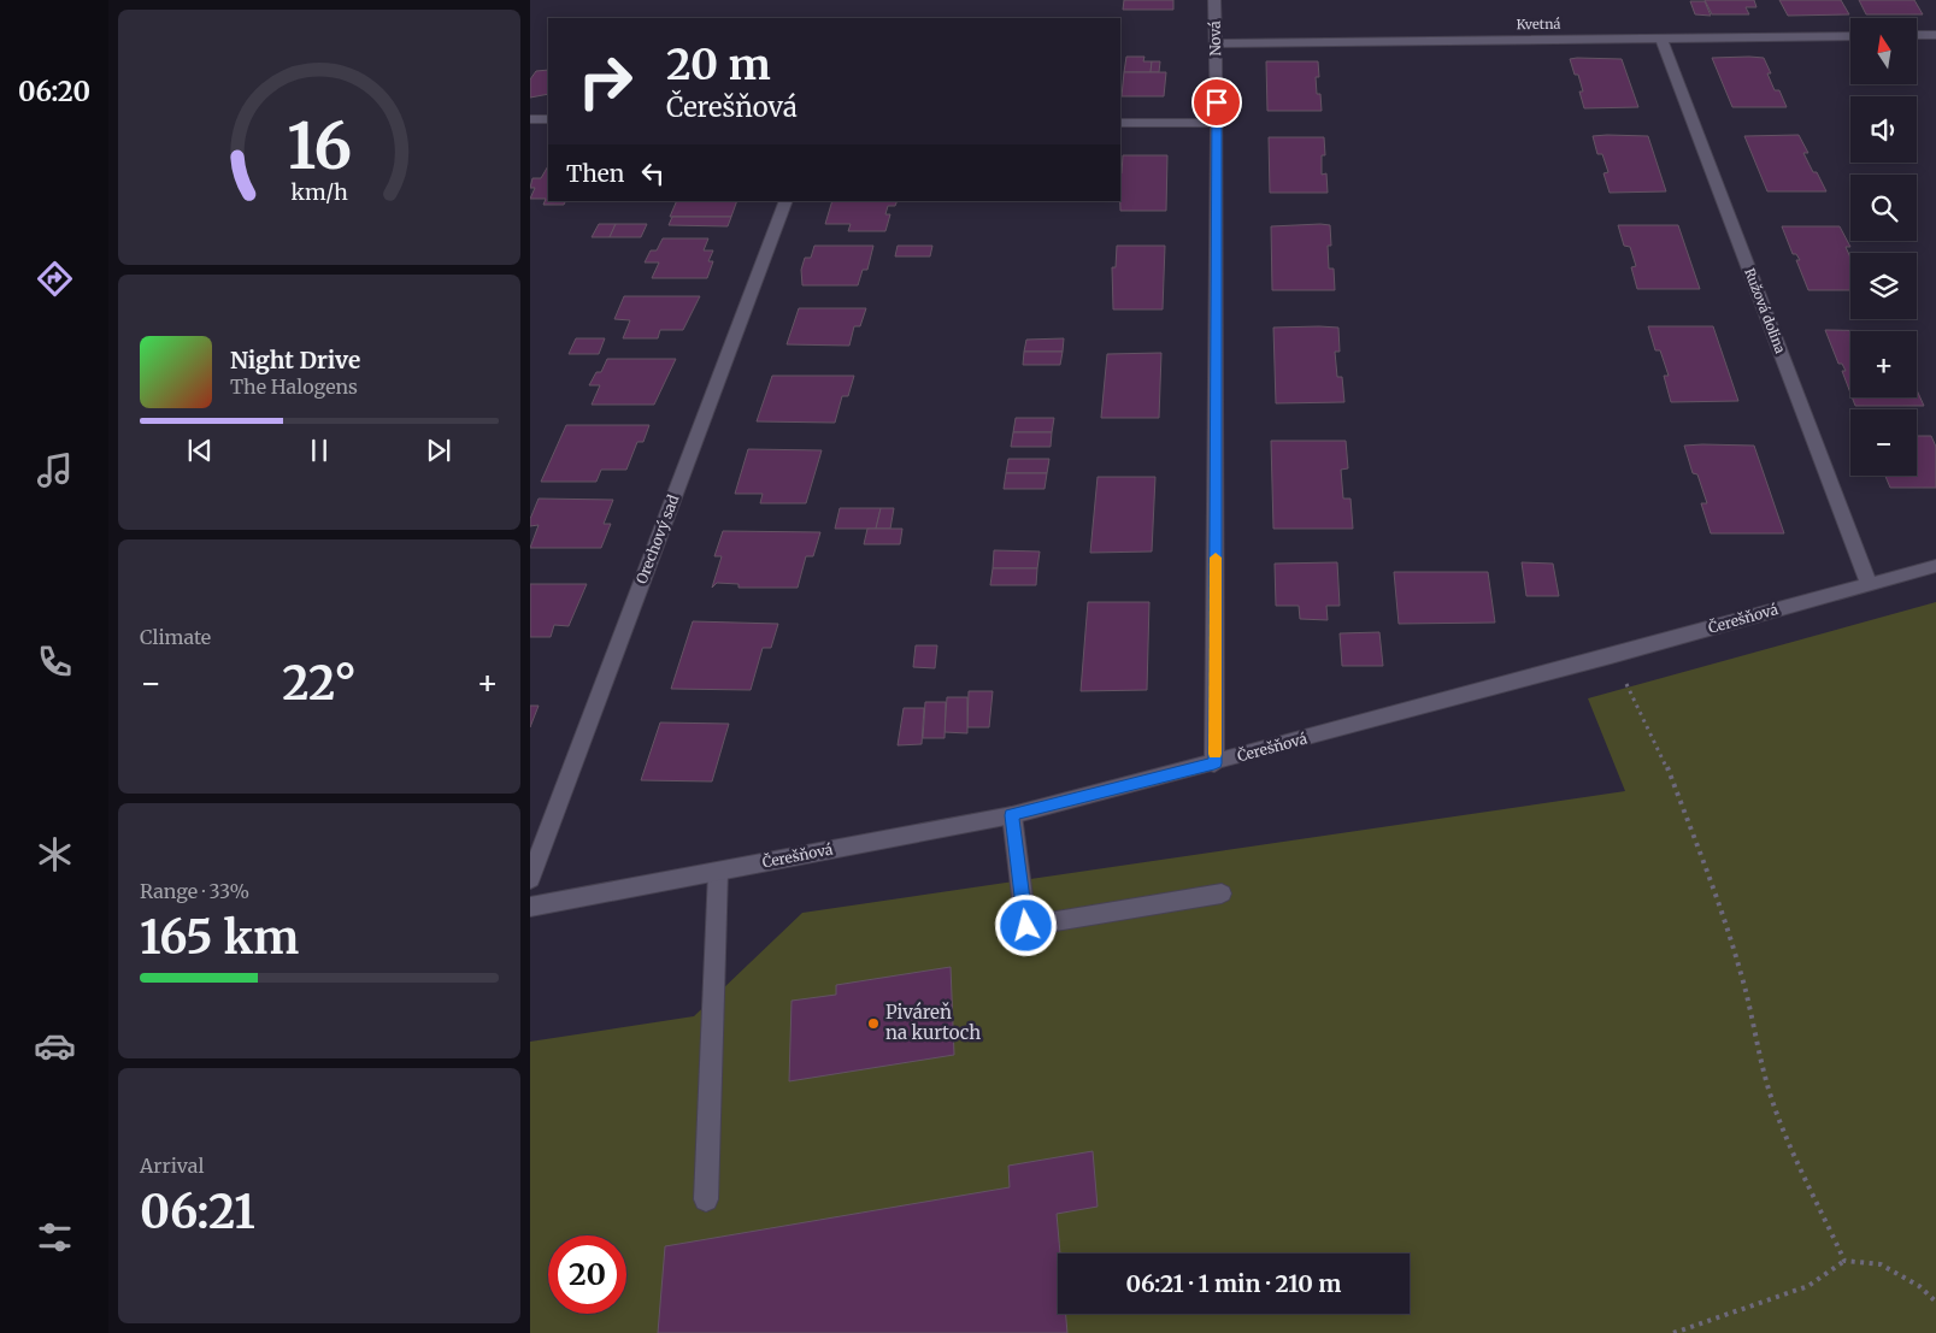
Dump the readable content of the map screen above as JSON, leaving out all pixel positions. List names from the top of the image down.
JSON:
{
  "streets": {
    "street": [
      "Kvetná",
      "Nová",
      "Ružová dolina",
      "Orechový sad",
      "Čerešňová"
    ]
  },
  "crossings": [
    ["Kvetná", "Nová"],
    ["Kvetná", "Ružová dolina"],
    ["Nová", "Čerešňová"],
    ["Ružová dolina", "Čerešňová"]
  ],
  "places": ["Piváreň na kurtoch"],
  "north": "top",
  "page": {
    "tabs": "06:20",
    "map_buttons": ["+", "−"],
    "turn": ["20 m", "Čerešňová"],
    "then": "Then",
    "song": ["Night Drive", "The Halogens"],
    "tile": [
      "Climate",
      ["Range · 33%", "165 km"],
      ["Arrival", "06:21"]
    ],
    "heat": ["−", "22°", "+"],
    "limit": "20",
    "trip": "06:21 · 1 min · 210 m",
    "gauge": ["16", "km/h"]
  }
}
